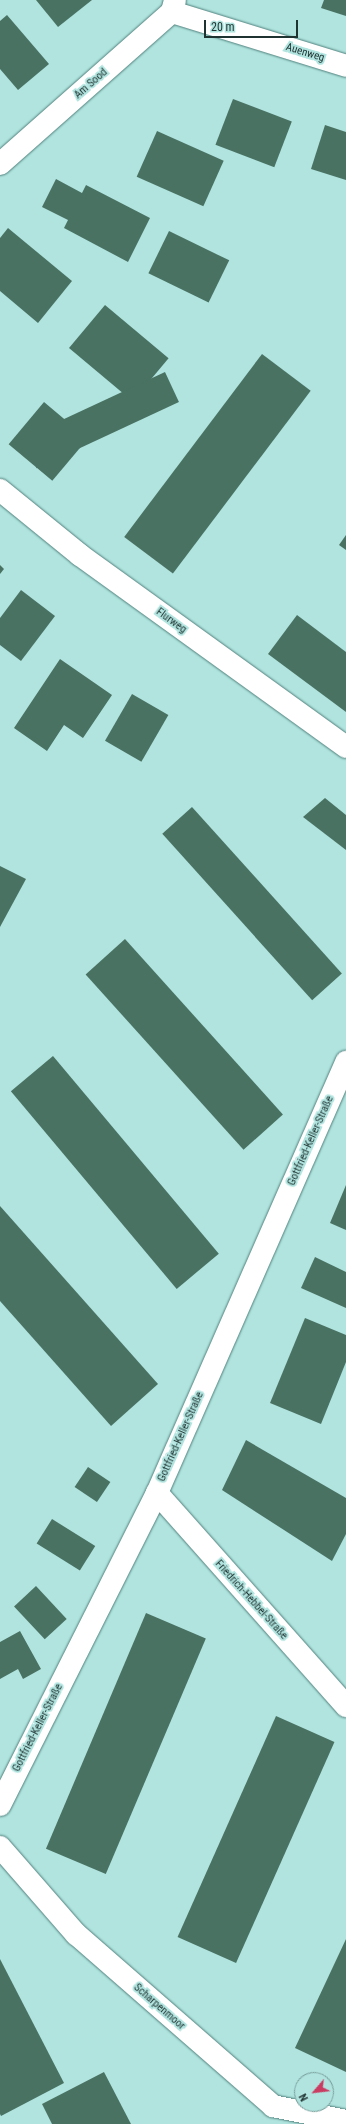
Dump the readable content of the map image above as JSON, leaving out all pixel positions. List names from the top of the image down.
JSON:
{
  "streets": {
    "street": [
      "Auenweg",
      "Am Sood",
      "Flurweg",
      "Gottfried-Keller-Straße",
      "Friedrich-Hebbel-Straße",
      "Scharpenmoor"
    ]
  },
  "crossings": [
    ["Auenweg", "Am Sood"],
    ["Gottfried-Keller-Straße", "Friedrich-Hebbel-Straße"]
  ],
  "scale_bar": "20 m",
  "north": "bottom left"
}
